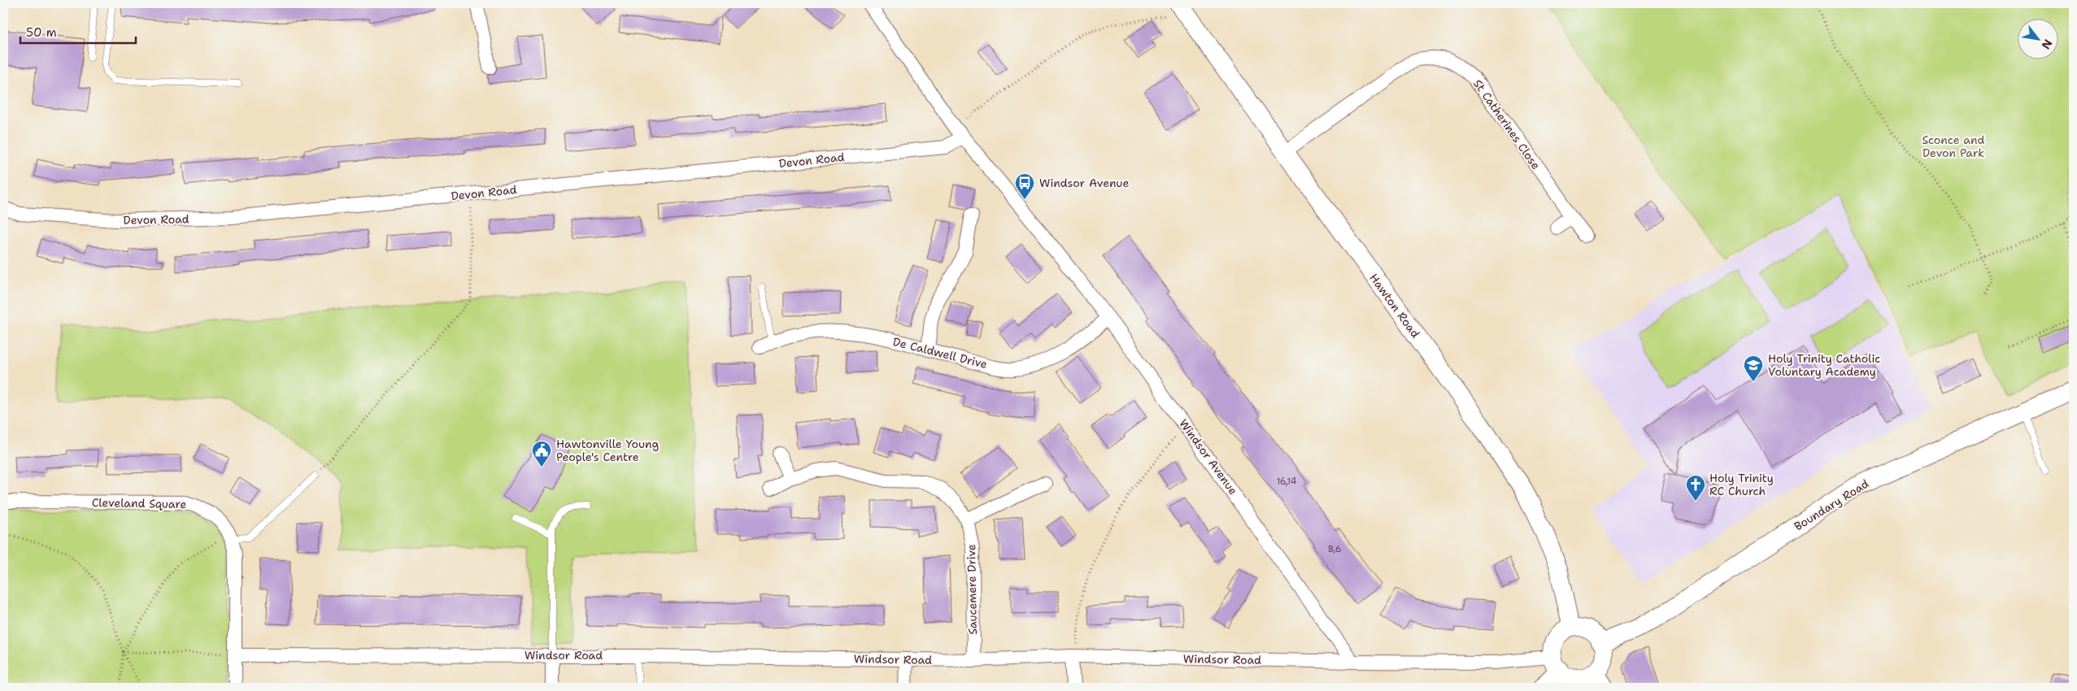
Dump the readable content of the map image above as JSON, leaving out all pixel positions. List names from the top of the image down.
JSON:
{
  "streets": {
    "street": [
      "St Catherines Close",
      "Devon Road",
      "Hawton Road",
      "De Caldwell Drive",
      "Windsor Avenue",
      "Cleveland Square",
      "Boundary Road",
      "Saucemere Drive",
      "Windsor Road"
    ]
  },
  "crossings": [
    ["St Catherines Close", "Hawton Road"],
    ["Devon Road", "Windsor Avenue"],
    ["Hawton Road", "Boundary Road"],
    ["Hawton Road", "Windsor Road"],
    ["De Caldwell Drive", "Windsor Avenue"],
    ["Windsor Avenue", "Windsor Road"],
    ["Cleveland Square", "Windsor Road"],
    ["Boundary Road", "Windsor Road"],
    ["Saucemere Drive", "Windsor Road"]
  ],
  "parks": ["Sconce and Devon Park"],
  "places": {
    "bus stop": ["Windsor Avenue"],
    "school or university": ["Holy Trinity Catholic Voluntary Academy"],
    "public building": ["Hawtonville Young People's Centre"],
    "church": ["Holy Trinity RC Church"]
  },
  "house_numbers": ["16,14", "8,6"],
  "scale_bar": "50 m",
  "north": "bottom right"
}
